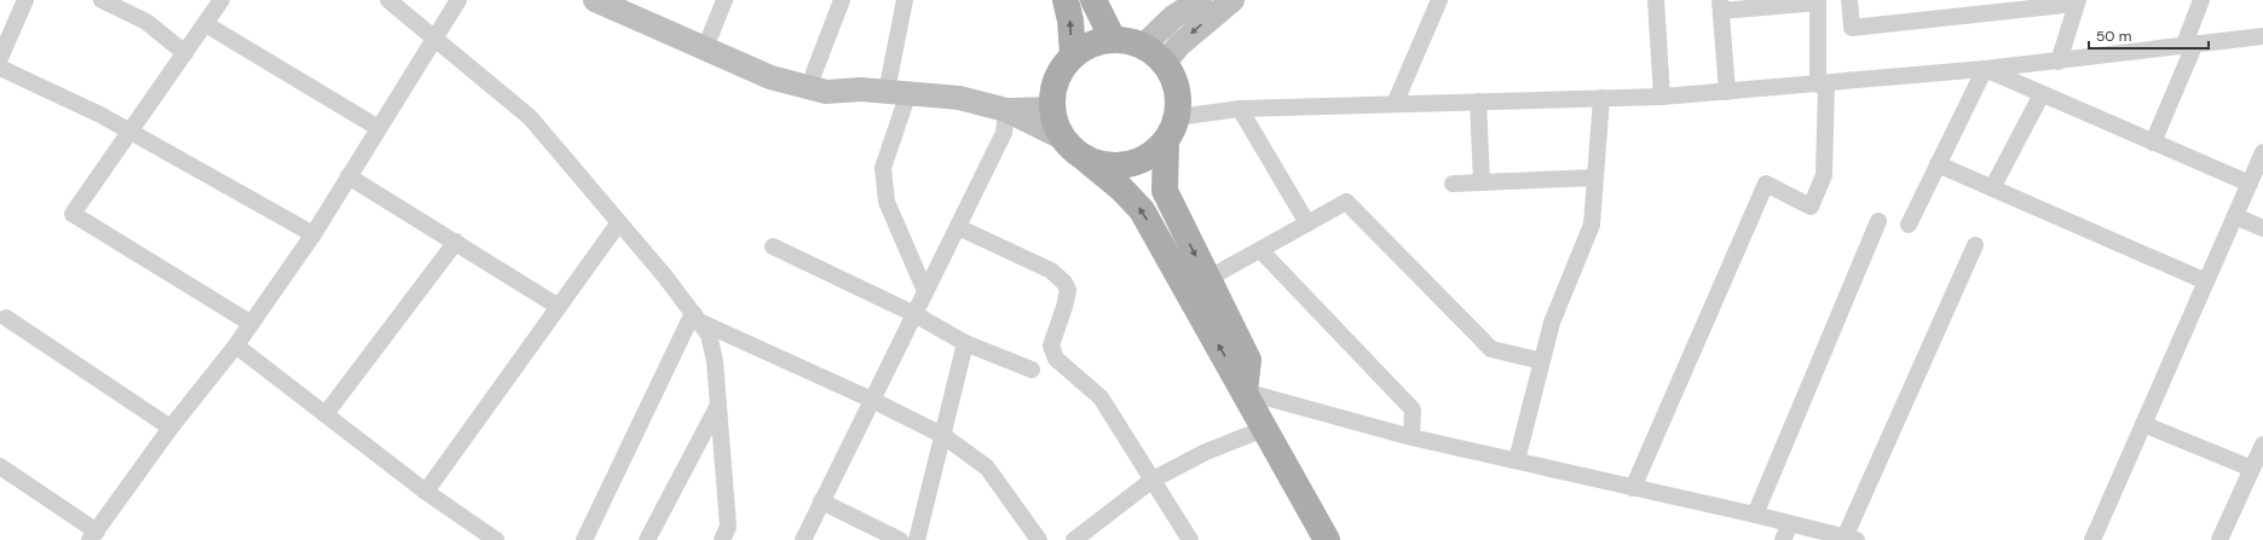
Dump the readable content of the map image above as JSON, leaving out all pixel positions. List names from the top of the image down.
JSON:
{
  "scale_bar": "50 m"
}
